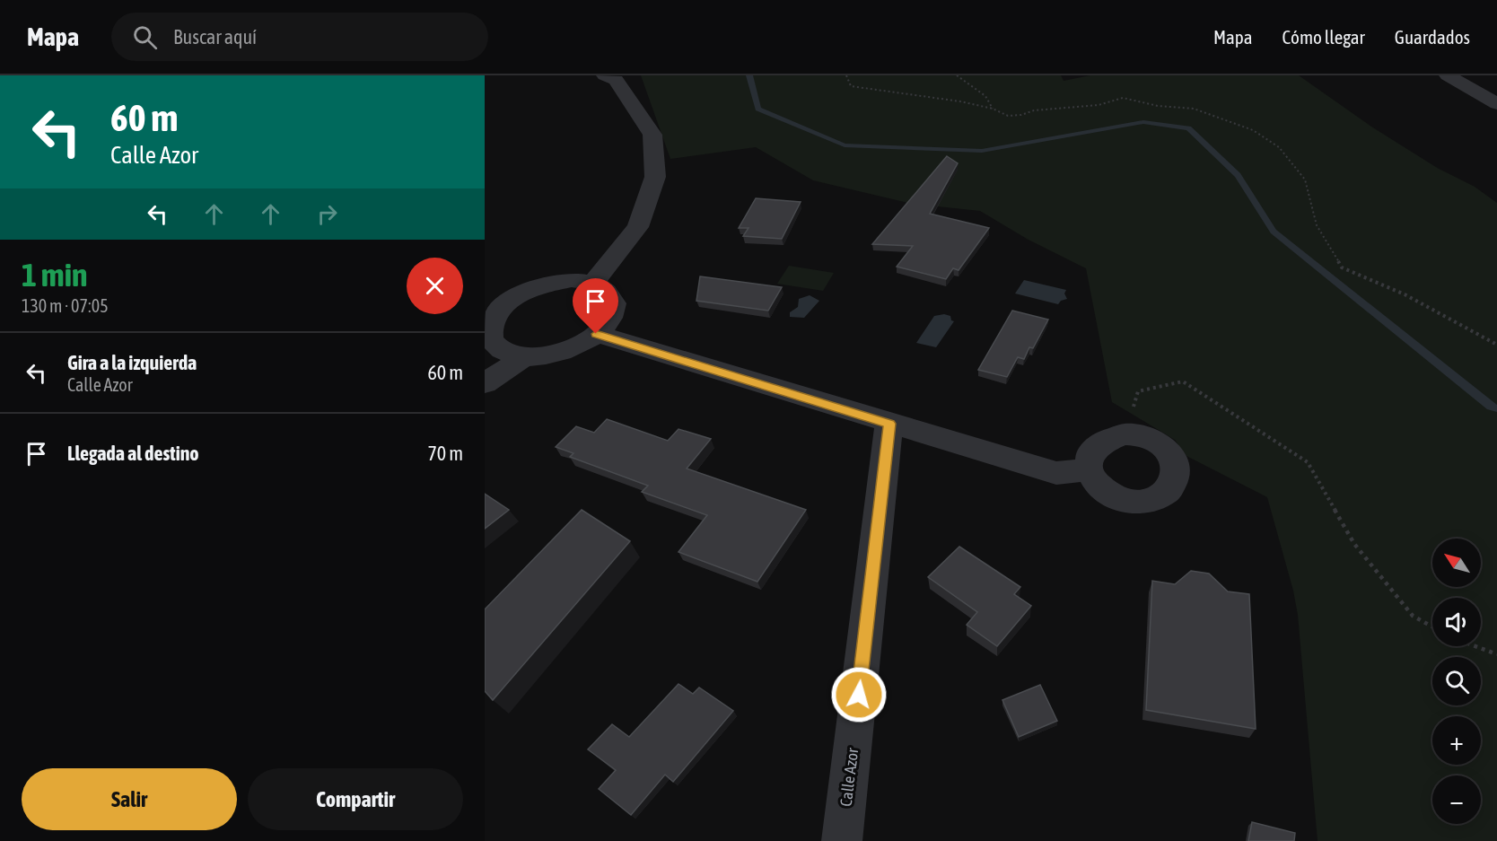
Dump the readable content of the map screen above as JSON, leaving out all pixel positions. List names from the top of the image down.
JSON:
{
  "streets": {
    "street": ["Calle Azor"]
  },
  "north": "top left",
  "page": {
    "header": "Mapa",
    "search": "Buscar aquí",
    "nav": ["Mapa", "Cómo llegar", "Guardados"],
    "turn": ["60 m", "Calle Azor"],
    "heading": ["1 min", "130 m · 07:05"],
    "list": [
      {
        "name": "Gira a la izquierda",
        "note": "Calle Azor",
        "value": "60 m"
      },
      {
        "name": "Llegada al destino",
        "value": "70 m"
      }
    ],
    "map_buttons": ["+", "−"],
    "buttons": ["Salir", "Compartir"]
  }
}
